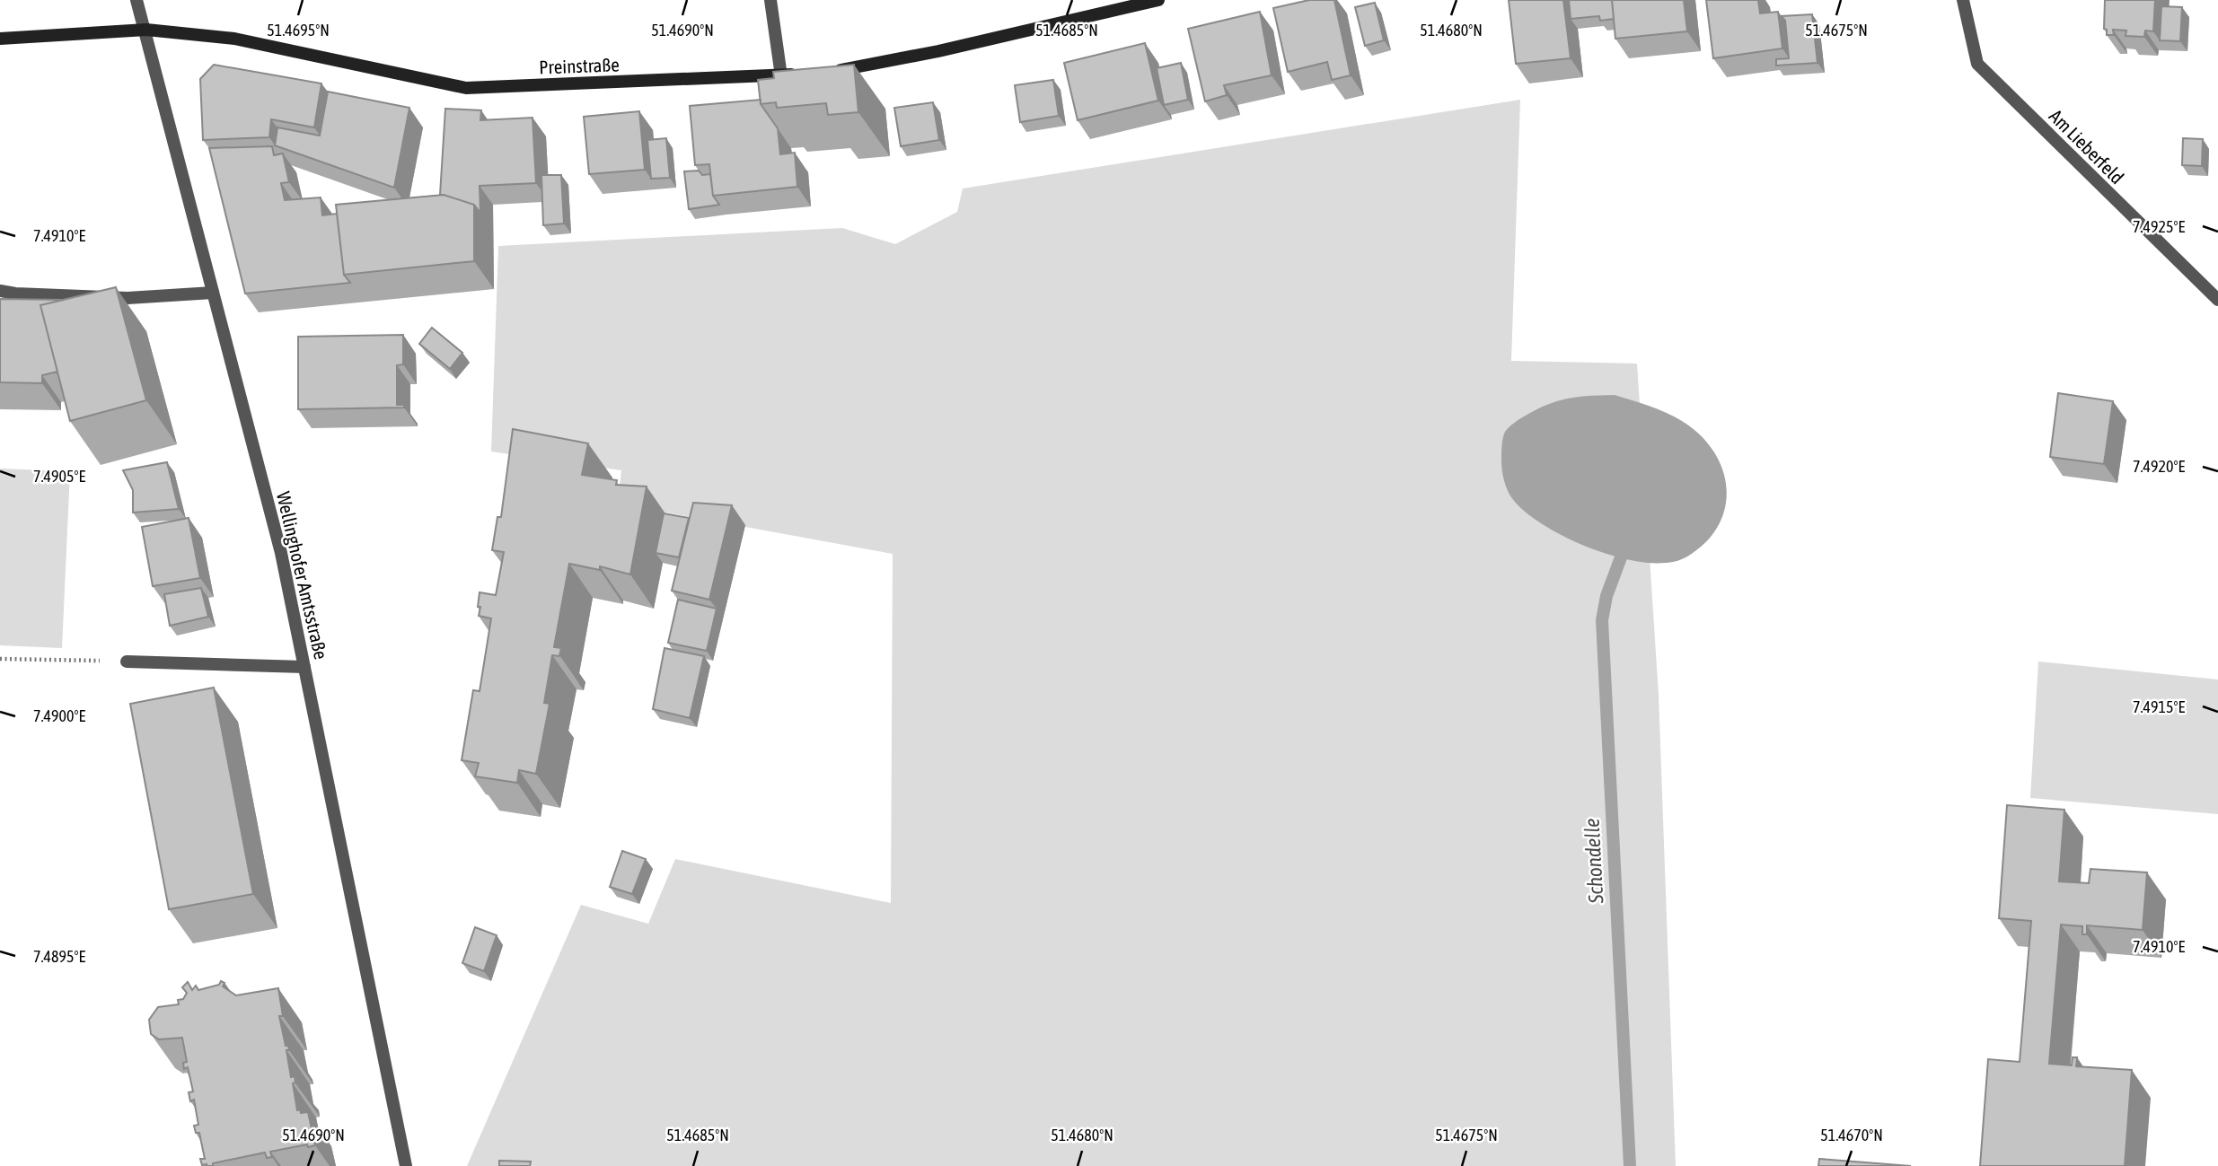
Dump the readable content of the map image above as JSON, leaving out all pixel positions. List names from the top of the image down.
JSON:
{
  "streets": {
    "street": ["Preinstraße", "Am Lieberfeld", "Wellinghofer Amtsstraße"]
  },
  "crossings": [
    ["Preinstraße", "Wellinghofer Amtsstraße"]
  ],
  "water": ["Schondelle"],
  "coordinates": [
    "51.4695°N",
    "51.4690°N",
    "51.4685°N",
    "51.4680°N",
    "51.4675°N",
    "7.4925°E",
    "7.4910°E",
    "7.4920°E",
    "7.4905°E",
    "7.4915°E",
    "7.4900°E",
    "7.4895°E",
    "51.4670°N"
  ]
}
